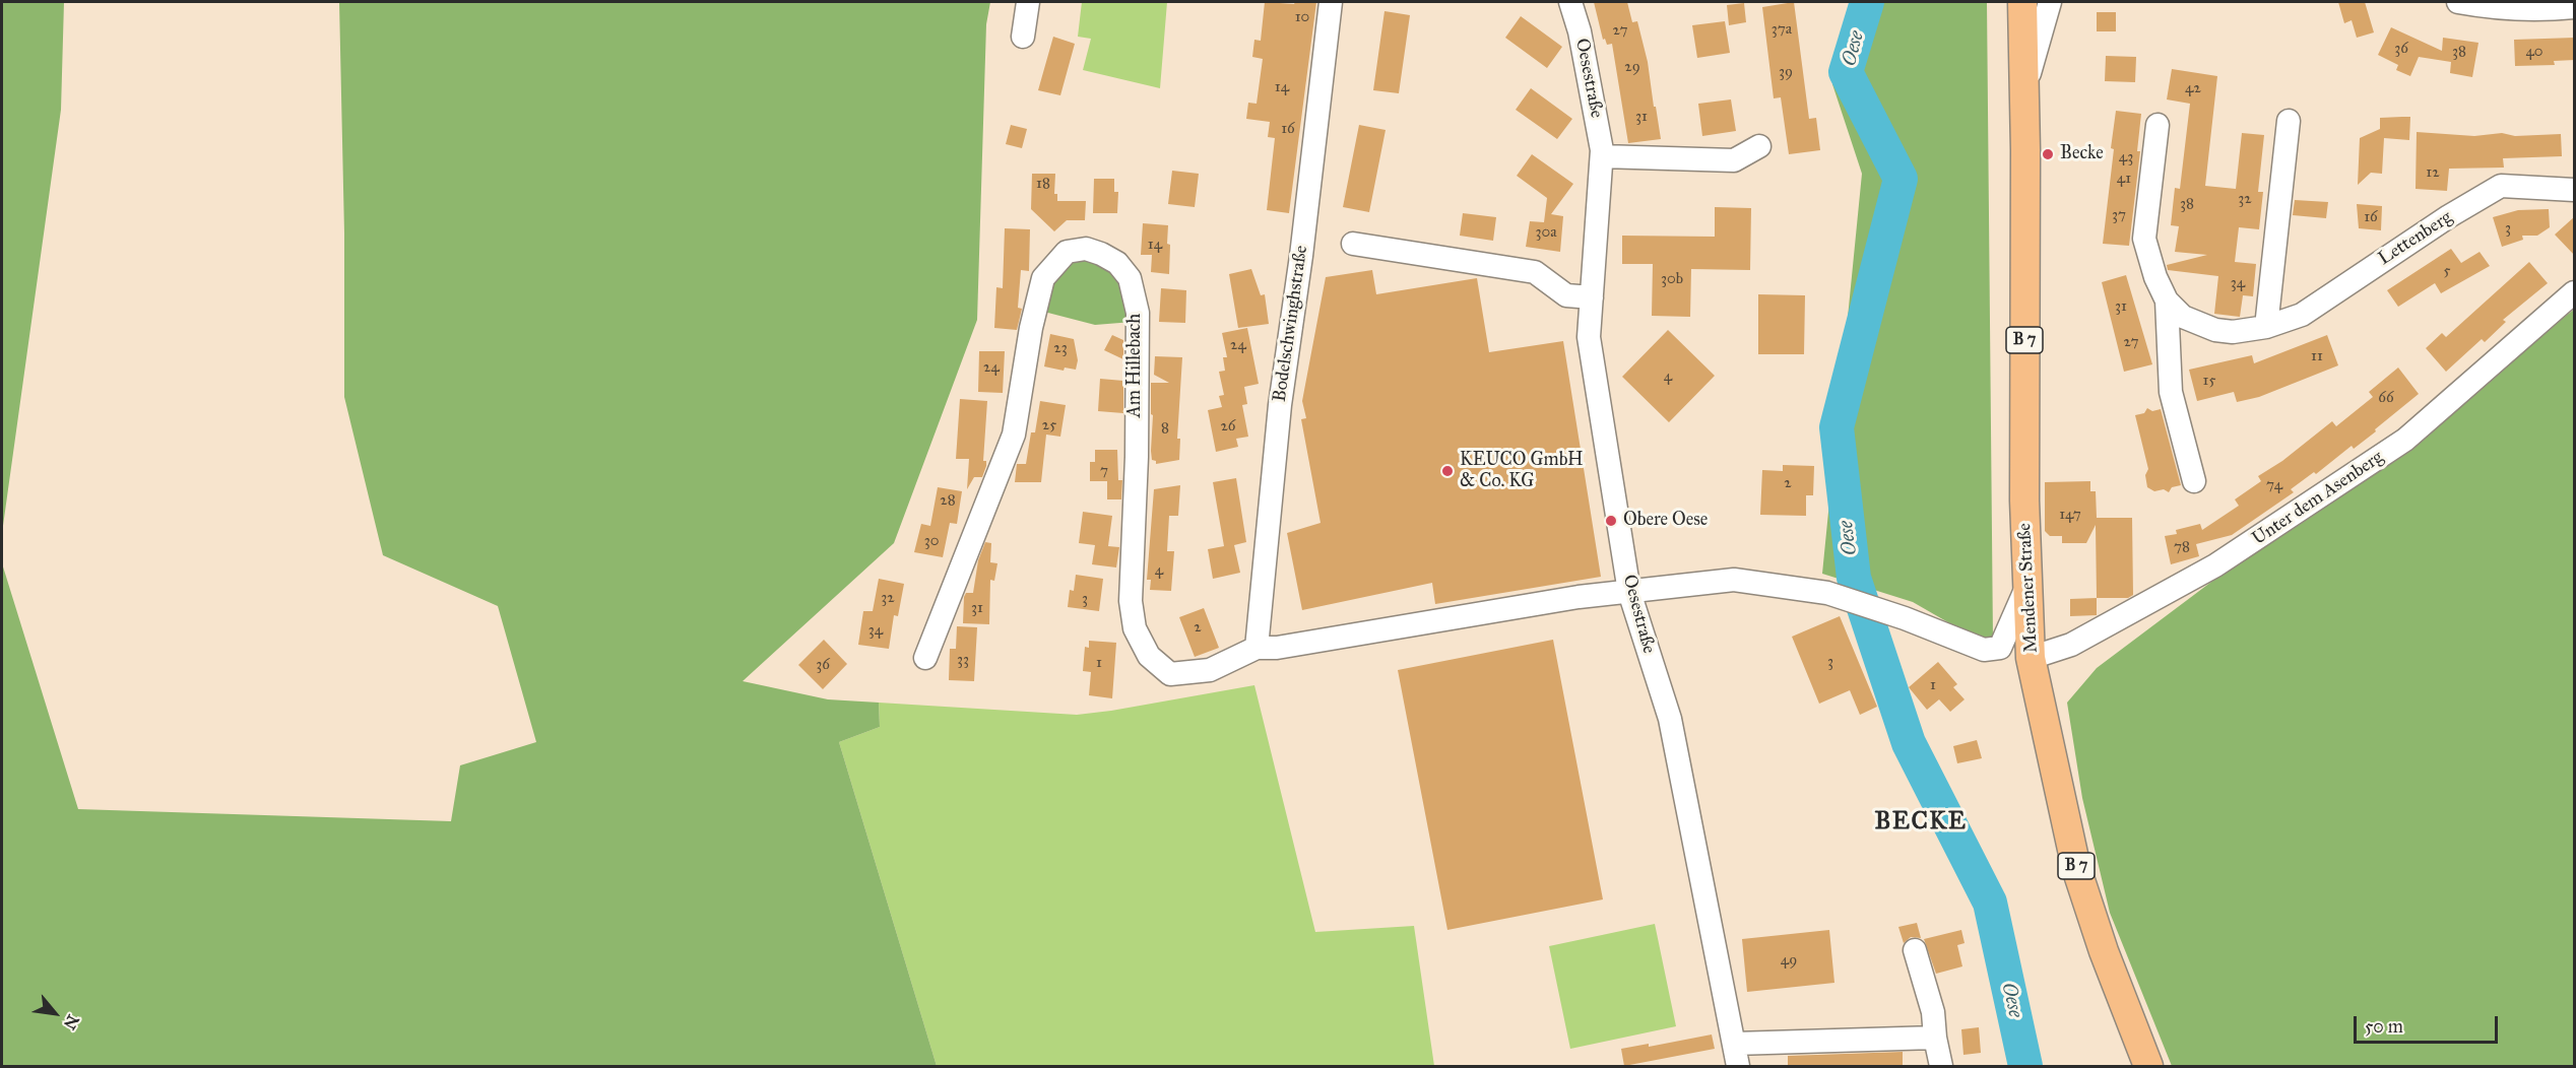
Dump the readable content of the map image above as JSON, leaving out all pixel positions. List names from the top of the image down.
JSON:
{
  "streets": {
    "main road": ["B 7", "Mendener Straße"],
    "street": [
      "Oesestraße",
      "Lettenberg",
      "Bodelschwinghstraße",
      "Am Hillebach",
      "Unter dem Asenberg"
    ]
  },
  "crossings": [
    ["Bodelschwinghstraße", "Am Hillebach"],
    ["Unter dem Asenberg", "Mendener Straße"]
  ],
  "districts": ["BECKE"],
  "water": ["Oese"],
  "places": ["Becke", "KEUCO GmbH & Co. KG", "Obere Oese"],
  "house_numbers": [
    "10",
    "37a",
    "27",
    "36",
    "38",
    "40",
    "29",
    "39",
    "14",
    "42",
    "31",
    "16",
    "43",
    "12",
    "41",
    "18",
    "32",
    "38",
    "37",
    "16",
    "3",
    "30a",
    "14",
    "5",
    "30b",
    "34",
    "31",
    "27",
    "24",
    "23",
    "11",
    "24",
    "4",
    "15",
    "66",
    "25",
    "26",
    "8",
    "7",
    "2",
    "74",
    "28",
    "147",
    "30",
    "78",
    "4",
    "32",
    "3",
    "31",
    "2",
    "34",
    "33",
    "3",
    "1",
    "36",
    "1",
    "49"
  ],
  "scale_bar": "50 m",
  "north": "bottom right"
}
